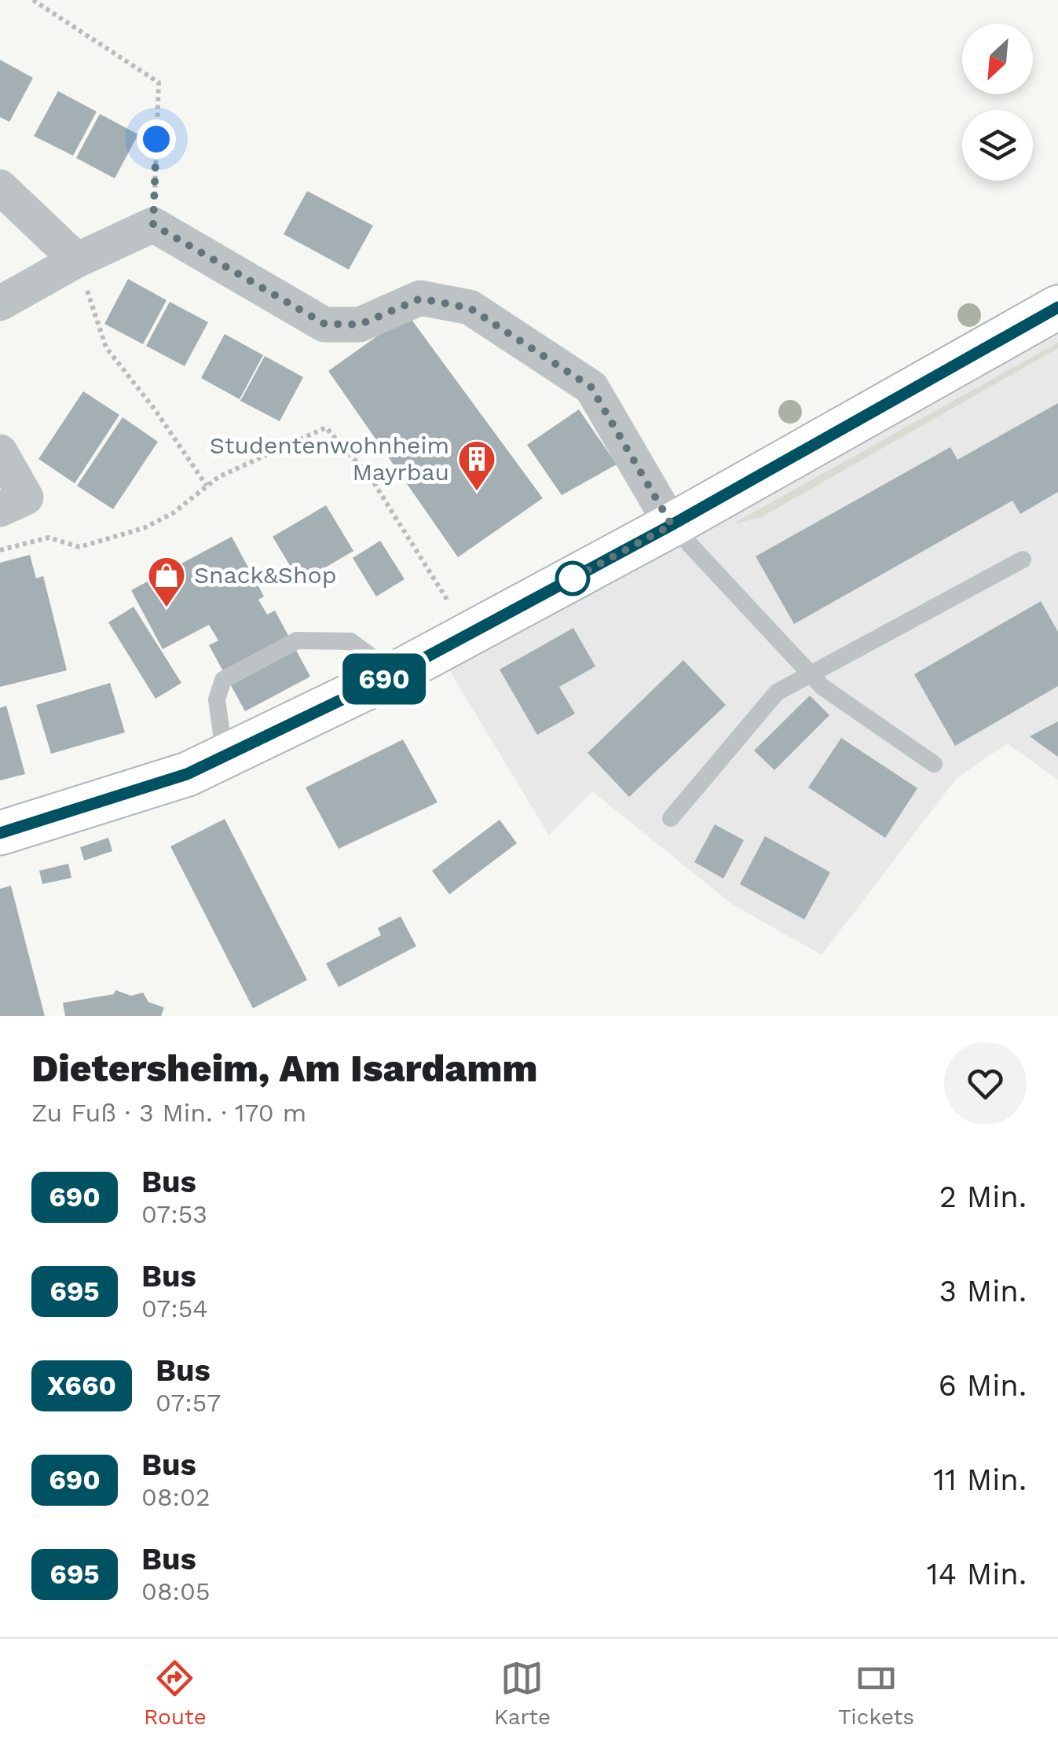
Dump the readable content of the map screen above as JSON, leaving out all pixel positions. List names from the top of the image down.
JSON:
{
  "places": {
    "building": ["Studentenwohnheim Mayrbau"],
    "shop": ["Snack&Shop"]
  },
  "lines": ["bus line 690"],
  "north": "bottom left",
  "page": {
    "on_map": "690",
    "heading": ["Dietersheim, Am Isardamm", "Zu Fuß · 3 Min. · 170 m"],
    "list": [
      {
        "mark": "690",
        "name": "Bus",
        "note": "07:53",
        "value": "2 Min."
      },
      {
        "mark": "695",
        "name": "Bus",
        "note": "07:54",
        "value": "3 Min."
      },
      {
        "mark": "X660",
        "name": "Bus",
        "note": "07:57",
        "value": "6 Min."
      },
      {
        "mark": "690",
        "name": "Bus",
        "note": "08:02",
        "value": "11 Min."
      },
      {
        "mark": "695",
        "name": "Bus",
        "note": "08:05",
        "value": "14 Min."
      }
    ],
    "tabs": ["Route", "Karte", "Tickets"]
  }
}
